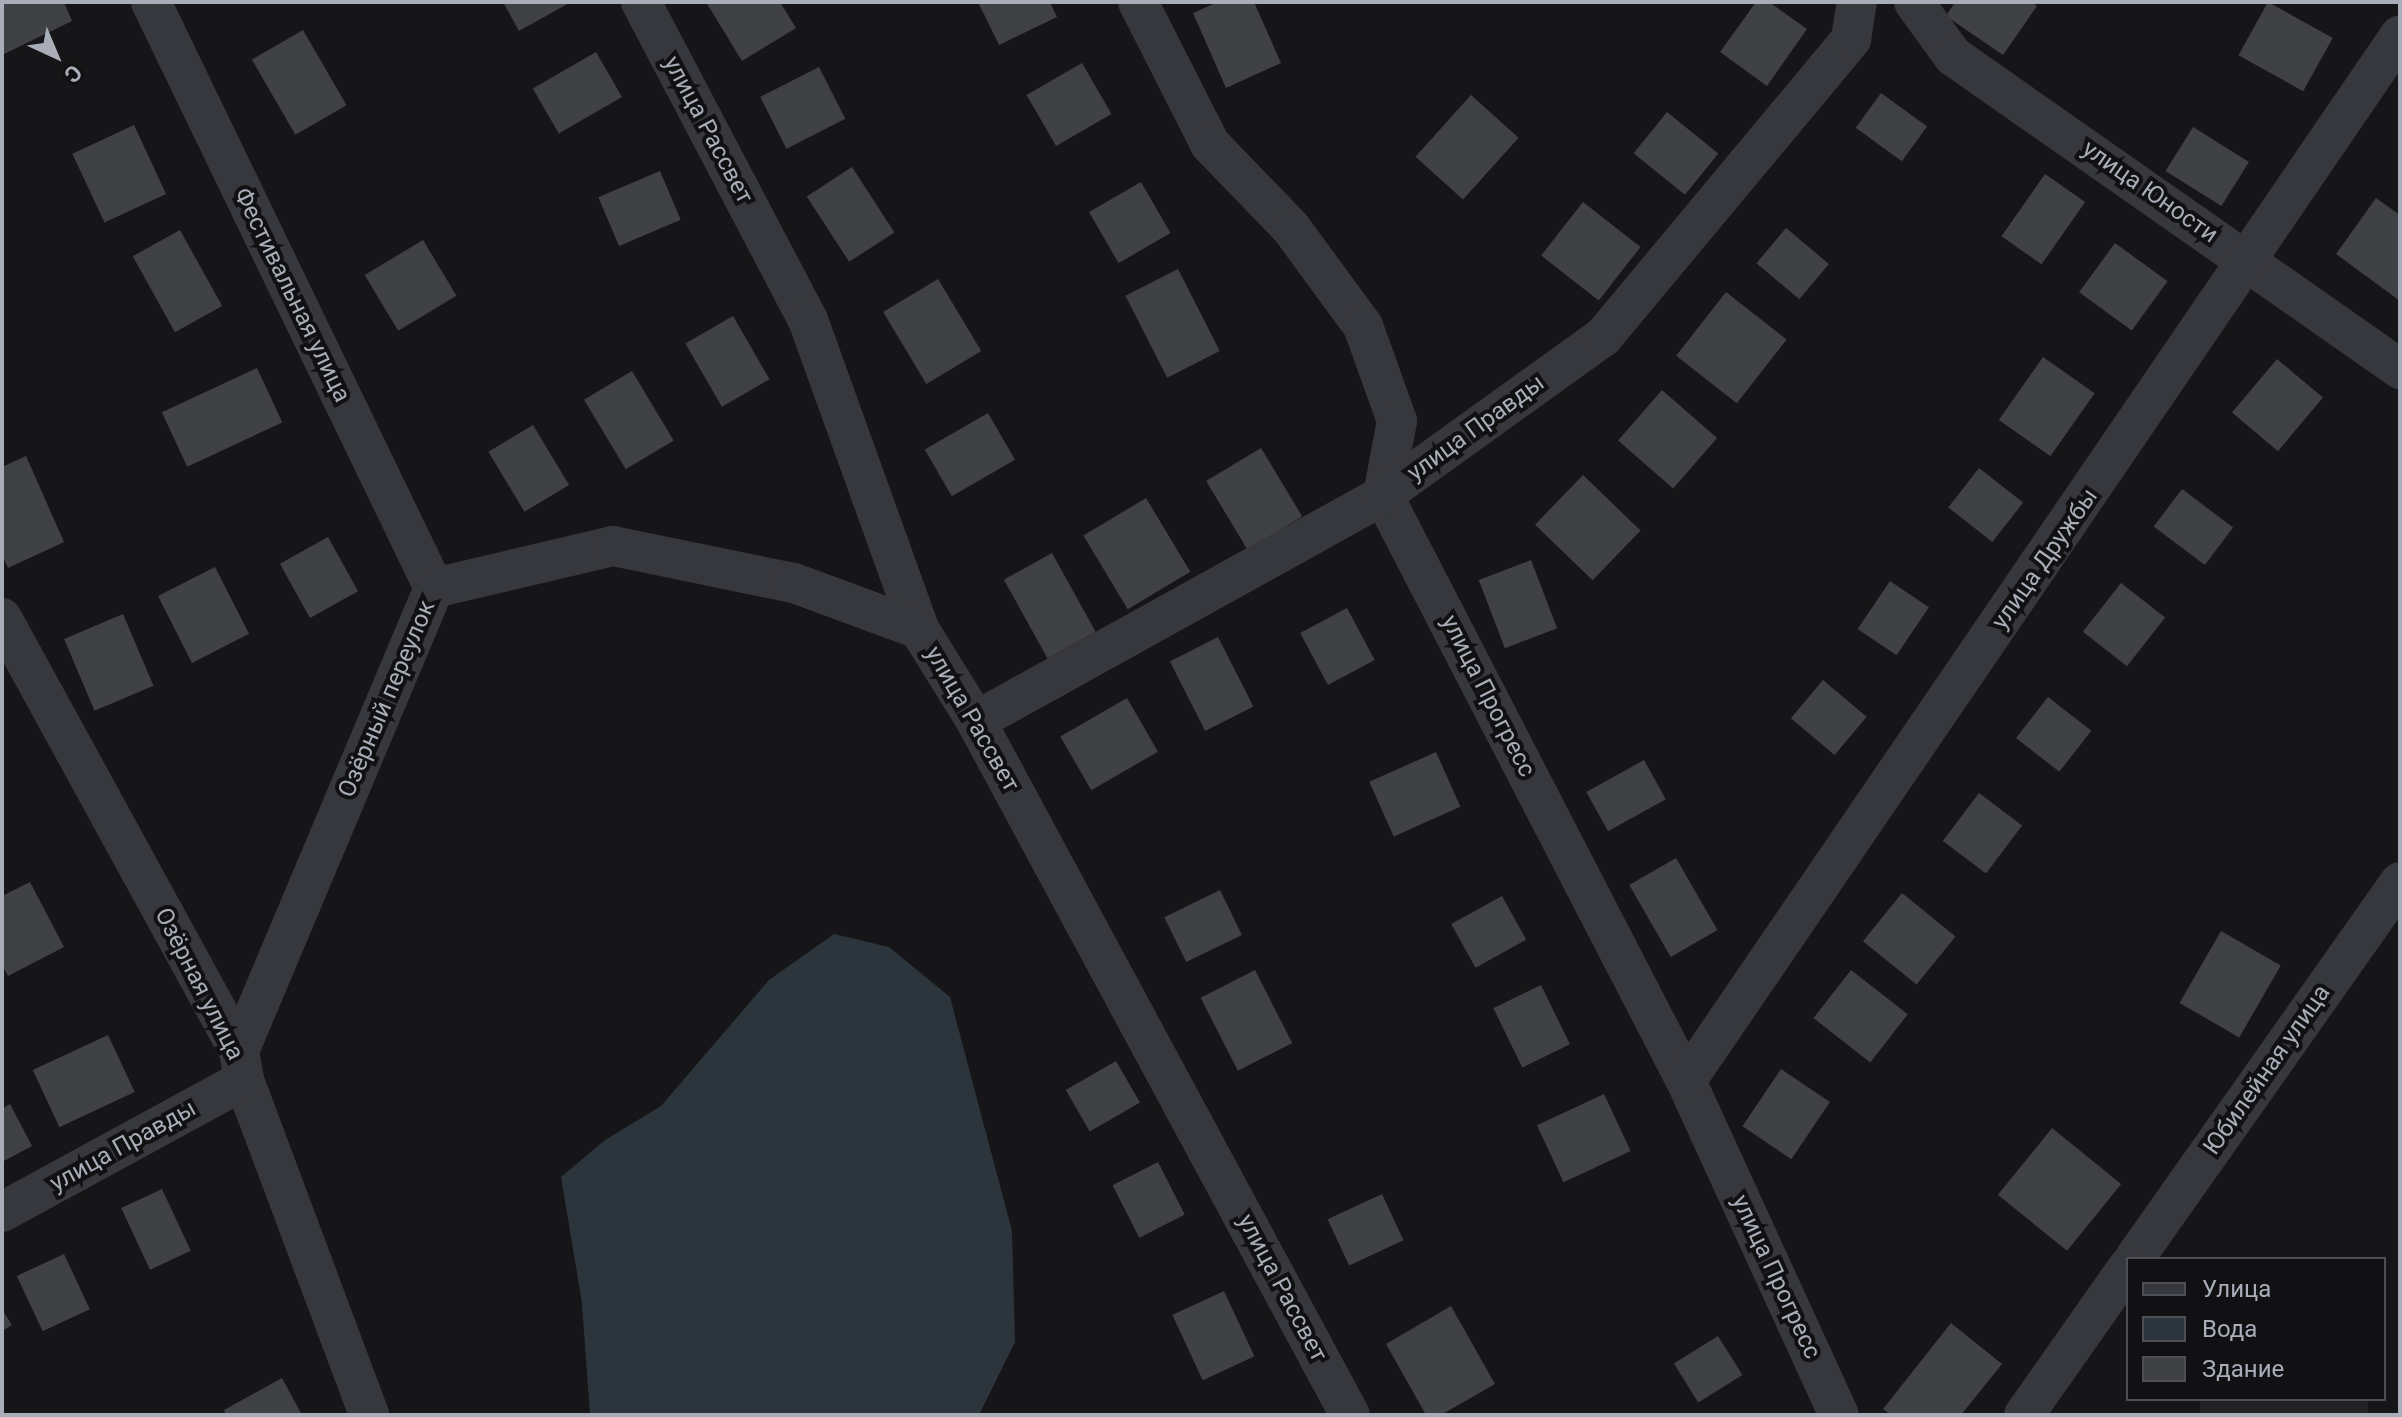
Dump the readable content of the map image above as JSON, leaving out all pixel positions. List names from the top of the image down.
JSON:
{
  "streets": {
    "street": [
      "улица Рассвет",
      "улица Юности",
      "Фестивальная улица",
      "улица Правды",
      "улица Дружбы",
      "улица Прогресс",
      "Озёрный переулок",
      "Озёрная улица",
      "Юбилейная улица"
    ]
  },
  "crossings": [
    ["улица Рассвет", "улица Правды"],
    ["улица Рассвет", "Озёрный переулок"],
    ["улица Юности", "улица Дружбы"],
    ["Фестивальная улица", "Озёрный переулок"],
    ["улица Правды", "улица Прогресс"],
    ["улица Правды", "Озёрный переулок"],
    ["улица Правды", "Озёрная улица"],
    ["улица Дружбы", "улица Прогресс"],
    ["Озёрный переулок", "Озёрная улица"]
  ],
  "legend": ["Улица", "Вода", "Здание"],
  "north": "bottom right"
}
